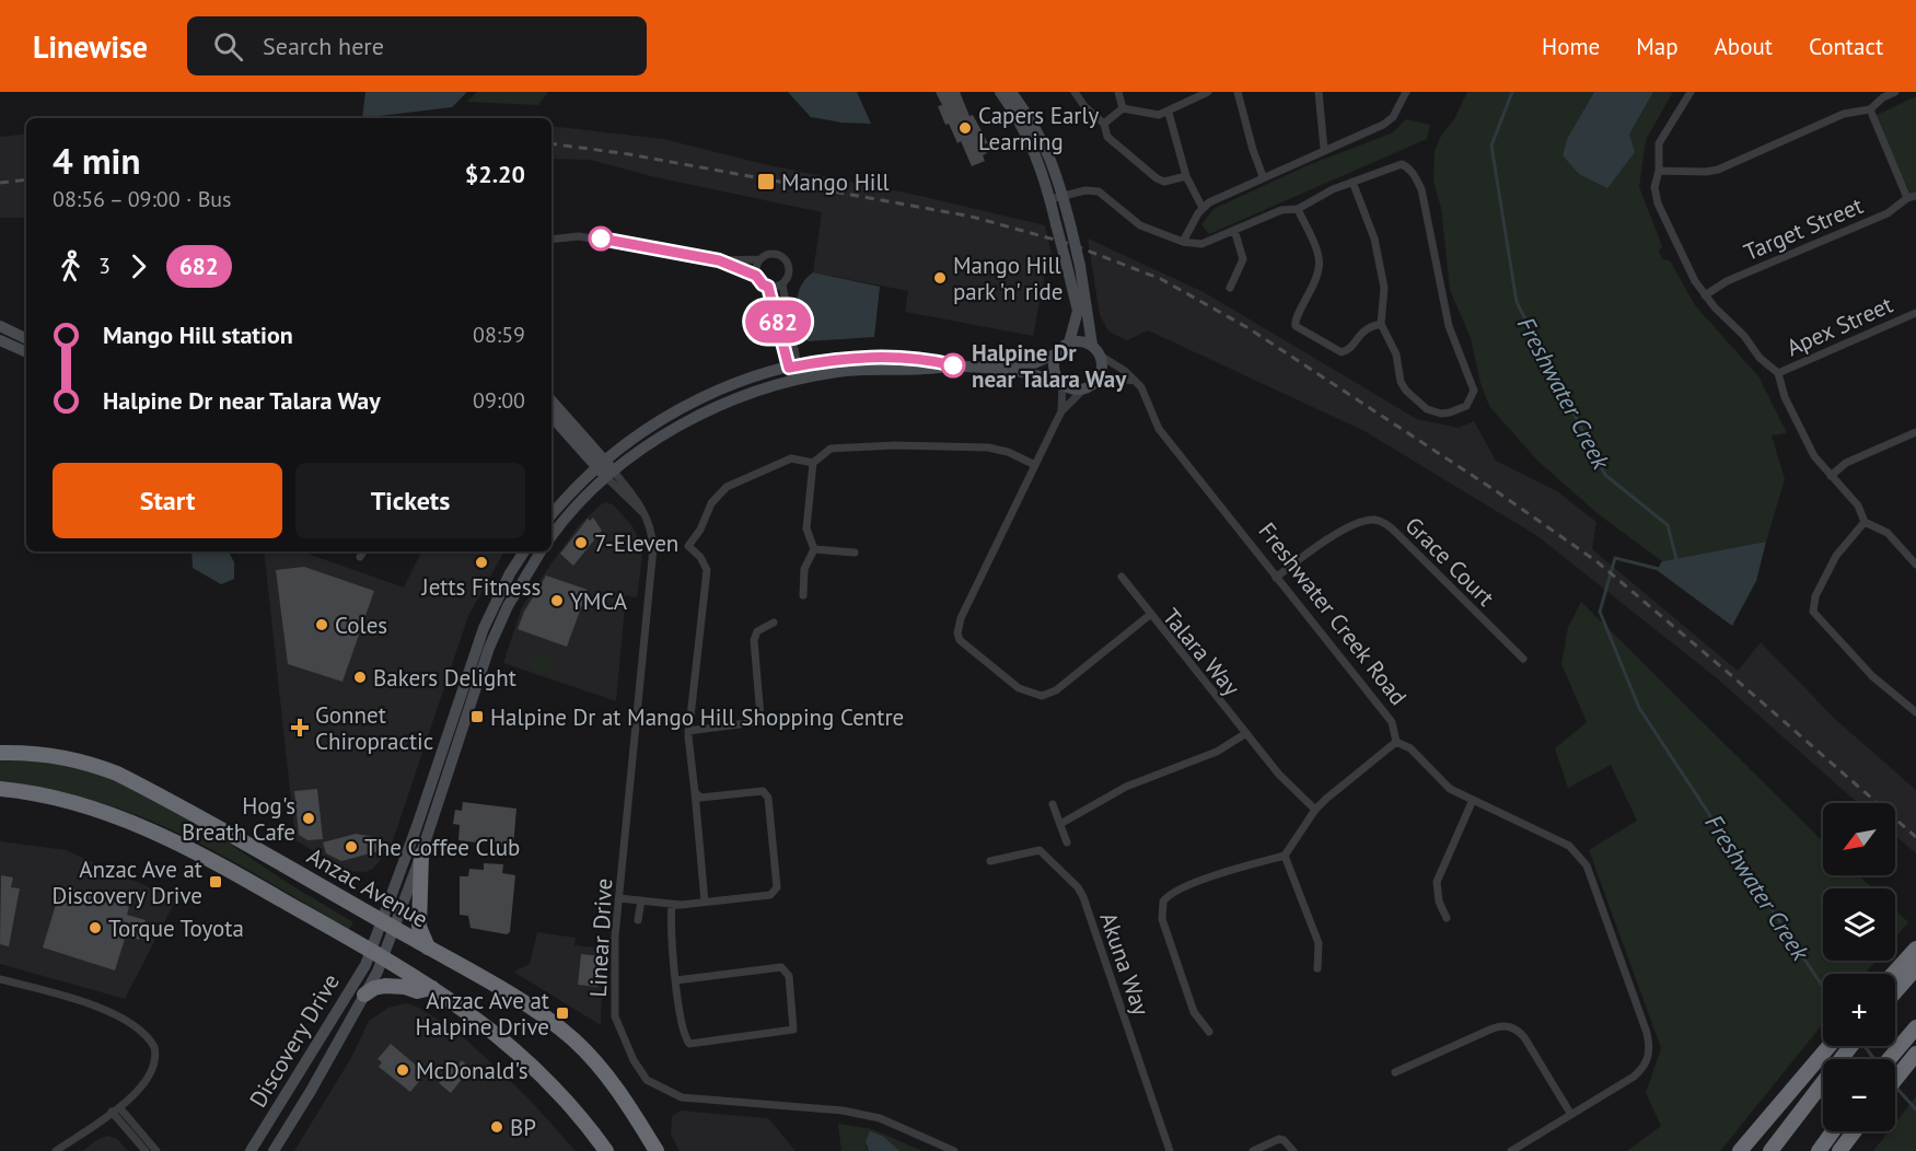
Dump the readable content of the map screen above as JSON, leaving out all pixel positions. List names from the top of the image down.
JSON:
{
  "streets": {
    "highway": ["Anzac Avenue"],
    "main road": ["Discovery Drive"],
    "street": [
      "Target Street",
      "Apex Street",
      "Grace Court",
      "Freshwater Creek Road",
      "Talara Way",
      "Linear Drive",
      "Akuna Way"
    ]
  },
  "crossings": [
    ["Grace Court", "Freshwater Creek Road"],
    ["Freshwater Creek Road", "Talara Way"]
  ],
  "water": ["Freshwater Creek"],
  "places": {
    "other": [
      "Capers Early Learning",
      "Mango Hill park 'n' ride",
      "Halpine Dr near Talara Way",
      "7-Eleven",
      "Jetts Fitness",
      "YMCA",
      "Coles",
      "Bakers Delight",
      "Hog's Breath Cafe",
      "The Coffee Club",
      "Torque Toyota",
      "McDonald's",
      "BP"
    ],
    "transit": [
      "Mango Hill",
      "Halpine Dr at Mango Hill Shopping Centre",
      "Anzac Ave at Discovery Drive",
      "Anzac Ave at Halpine Drive"
    ],
    "health": ["Gonnet Chiropractic"]
  },
  "lines": ["bus line 682"],
  "north": "bottom left",
  "page": {
    "header": "Linewise",
    "search": "Search here",
    "nav": [
      "Home",
      "Map",
      "About",
      "Contact"
    ],
    "on_map": "682",
    "heading": ["4 min", "08:56 – 09:00 · Bus", "$2.20"],
    "legs": ["3", "682"],
    "list": [
      {
        "name": "Mango Hill station",
        "value": "08:59"
      },
      {
        "name": "Halpine Dr near Talara Way",
        "value": "09:00"
      }
    ],
    "buttons": ["Start", "Tickets"],
    "map_buttons": ["+", "−"]
  }
}
